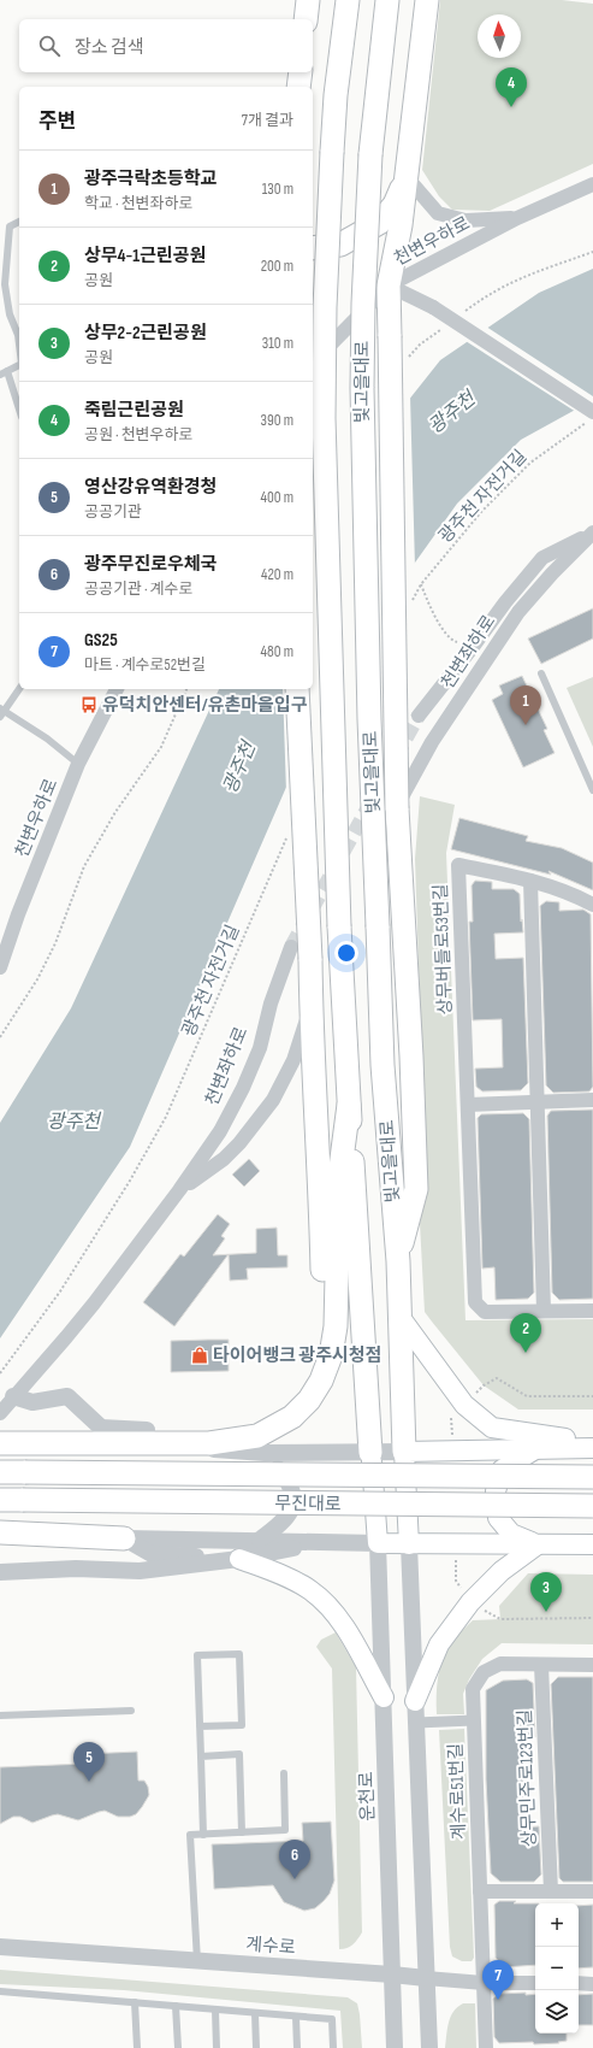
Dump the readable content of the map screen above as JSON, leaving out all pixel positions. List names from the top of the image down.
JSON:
{
  "streets": {
    "highway": ["빛고을대로", "무진대로"],
    "street": [
      "천변우하로",
      "천변좌하로",
      "상무버들로53번길",
      "상무민주로123번길",
      "계수로51번길",
      "운천로",
      "계수로"
    ],
    "path": ["광주천 자전거길"]
  },
  "crossings": [
    ["빛고을대로", "운천로"],
    ["상무민주로123번길", "계수로51번길"],
    ["계수로51번길", "계수로"],
    ["운천로", "계수로"]
  ],
  "water": ["광주천"],
  "places": {
    "bus stop": ["유덕치안센터/유촌마을입구"],
    "shop": ["타이어뱅크 광주시청점"]
  },
  "north": "top",
  "page": {
    "search": "장소 검색",
    "pins": [
      "4",
      "1",
      "2",
      "3",
      "5",
      "6",
      "7"
    ],
    "heading": ["주변", "7개 결과"],
    "list": [
      {
        "mark": "1",
        "name": "광주극락초등학교",
        "note": "학교 · 천변좌하로",
        "value": "130 m"
      },
      {
        "mark": "2",
        "name": "상무4-1근린공원",
        "note": "공원",
        "value": "200 m"
      },
      {
        "mark": "3",
        "name": "상무2-2근린공원",
        "note": "공원",
        "value": "310 m"
      },
      {
        "mark": "4",
        "name": "죽림근린공원",
        "note": "공원 · 천변우하로",
        "value": "390 m"
      },
      {
        "mark": "5",
        "name": "영산강유역환경청",
        "note": "공공기관",
        "value": "400 m"
      },
      {
        "mark": "6",
        "name": "광주무진로우체국",
        "note": "공공기관 · 계수로",
        "value": "420 m"
      },
      {
        "mark": "7",
        "name": "GS25",
        "note": "마트 · 계수로52번길",
        "value": "480 m"
      }
    ],
    "map_buttons": ["+", "−"]
  }
}
